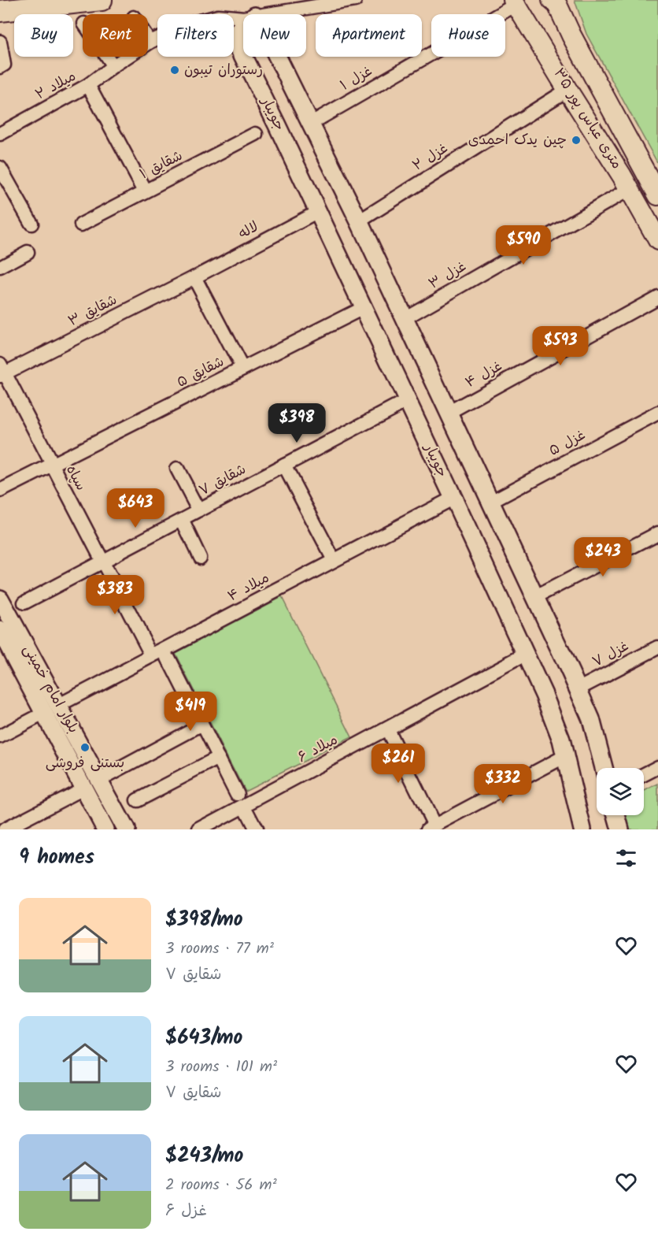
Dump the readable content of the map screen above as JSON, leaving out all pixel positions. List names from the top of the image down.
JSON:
{
  "streets": {
    "main road": ["۳۵ متری عباس پور"],
    "street": [
      "غزل ۱",
      "میلاد ۲",
      "جویبار",
      "غزل ۲",
      "شقایق ۱",
      "لاله",
      "غزل ۳",
      "شقایق ۳",
      "شقایق ۵",
      "غزل ۴",
      "غزل ۵",
      "سپاه",
      "شقایق ۷",
      "میلاد ۴",
      "غزل ۷",
      "بلوار امام خمینی",
      "میلاد ۶"
    ]
  },
  "crossings": [
    ["غزل ۱", "جویبار"],
    ["غزل ۱", "۳۵ متری عباس پور"],
    ["جویبار", "غزل ۲"],
    ["جویبار", "لاله"],
    ["جویبار", "غزل ۳"],
    ["جویبار", "شقایق ۵"],
    ["جویبار", "غزل ۴"],
    ["جویبار", "غزل ۵"],
    ["جویبار", "شقایق ۷"],
    ["جویبار", "میلاد ۴"],
    ["جویبار", "غزل ۷"],
    ["جویبار", "میلاد ۶"],
    ["۳۵ متری عباس پور", "غزل ۲"],
    ["۳۵ متری عباس پور", "غزل ۳"],
    ["لاله", "شقایق ۳"],
    ["شقایق ۳", "سپاه"],
    ["شقایق ۵", "سپاه"],
    ["سپاه", "شقایق ۷"],
    ["سپاه", "میلاد ۴"],
    ["میلاد ۴", "بلوار امام خمینی"]
  ],
  "places": ["رستوران تیبون", "چین یدک احمدی", "بستنی فروشی"],
  "page": {
    "chip": [
      "Buy",
      "Rent",
      "Filters",
      "New",
      "Apartment",
      "House"
    ],
    "price": [
      "$590",
      "$593",
      "$398",
      "$643",
      "$243",
      "$383",
      "$419",
      "$261",
      "$332"
    ],
    "heading": "9 homes",
    "list": [
      {
        "name": "$398/mo",
        "note": "3 rooms · 77 m² · شقایق ۷"
      },
      {
        "name": "$643/mo",
        "note": "3 rooms · 101 m² · شقایق ۷"
      },
      {
        "name": "$243/mo",
        "note": "2 rooms · 56 m² · غزل ۶"
      }
    ]
  }
}
